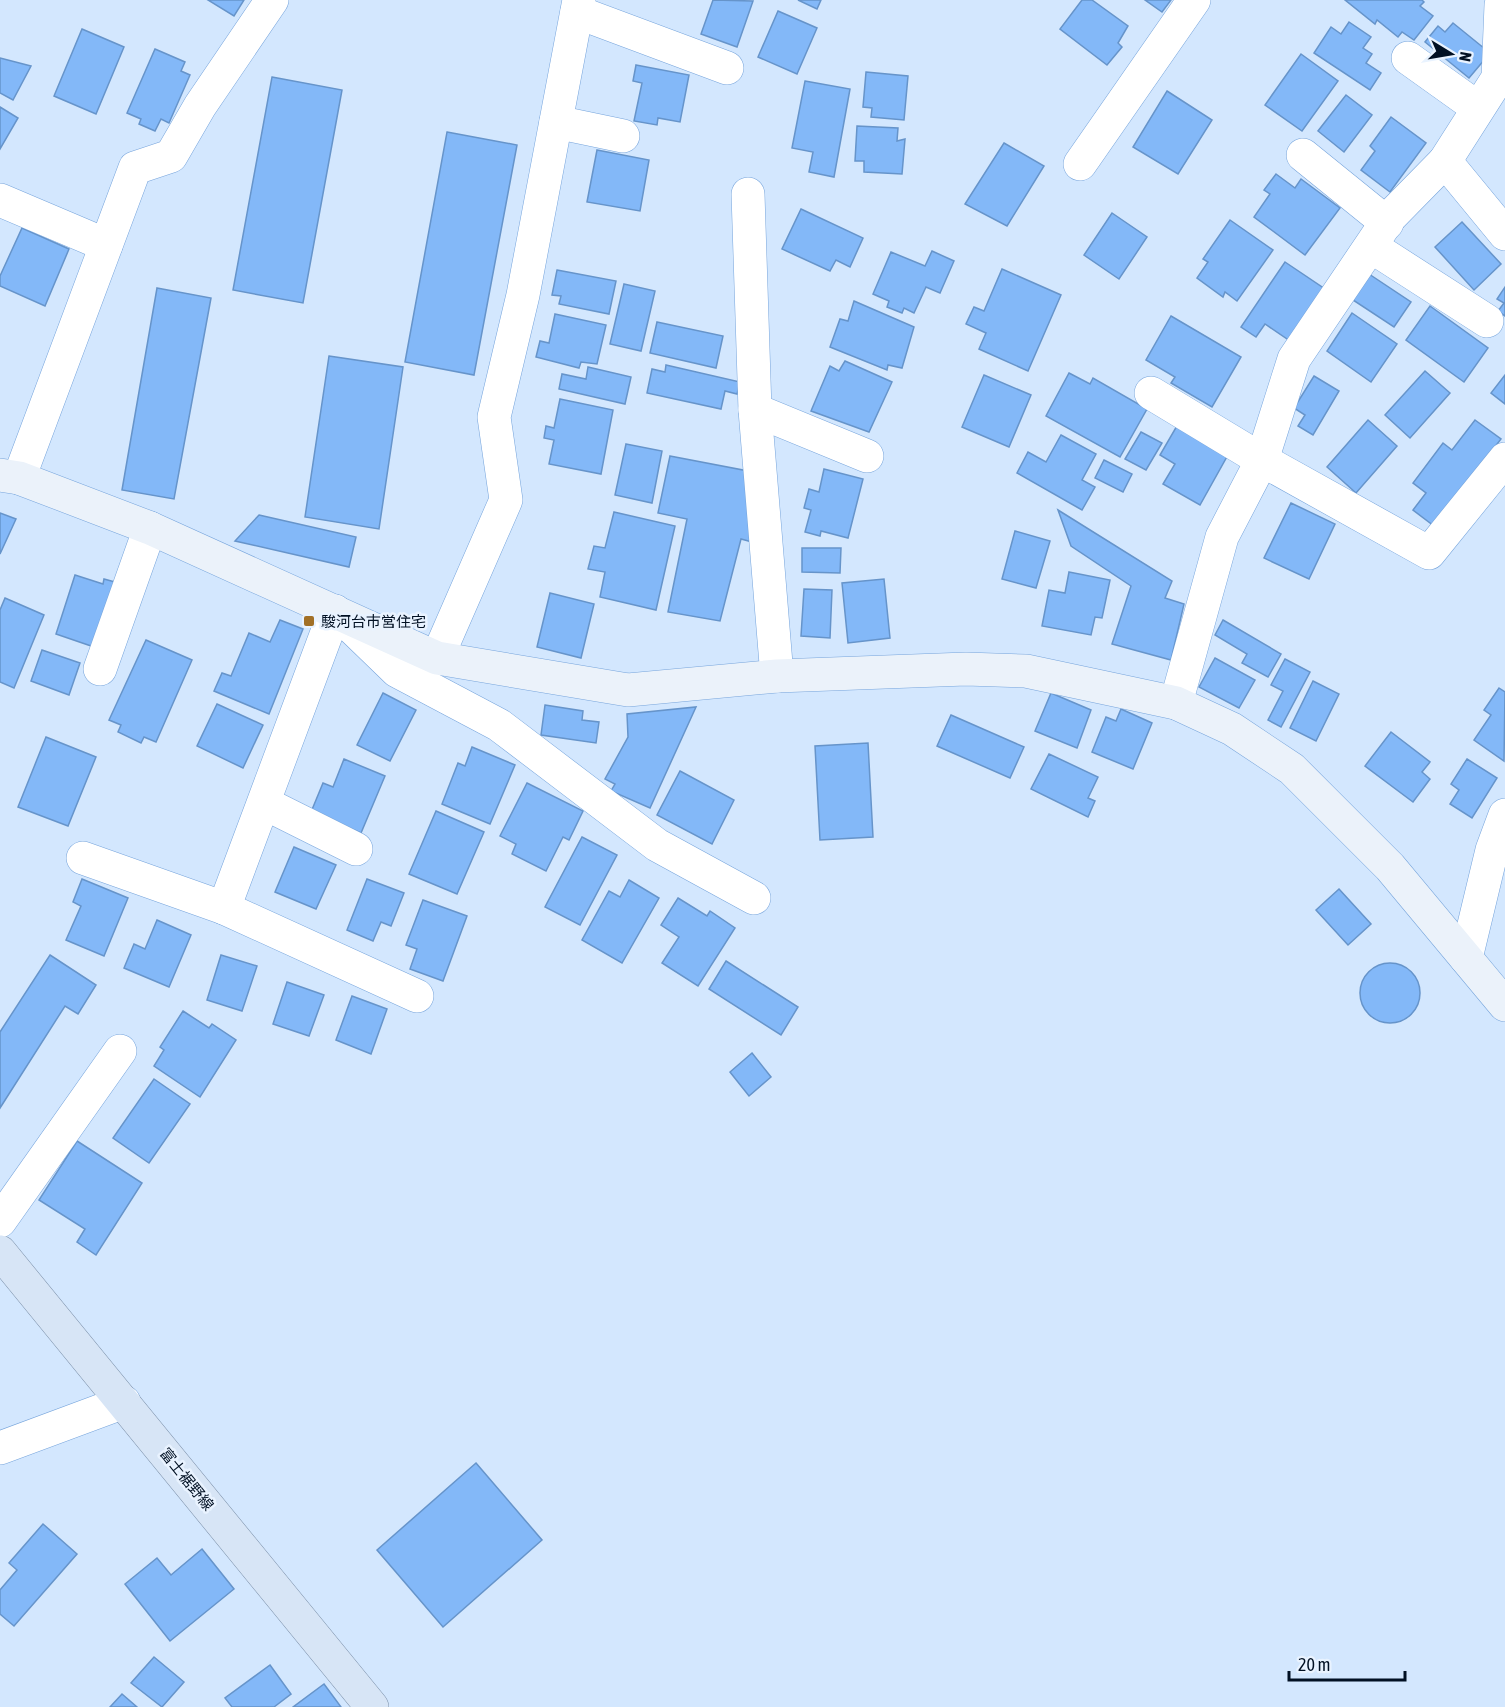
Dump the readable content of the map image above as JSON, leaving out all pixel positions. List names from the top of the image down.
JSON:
{
  "streets": {
    "main road": ["富士裾野線"]
  },
  "places": {
    "transit": ["駿河台市営住宅"]
  },
  "scale_bar": "20 m",
  "north": "right"
}
